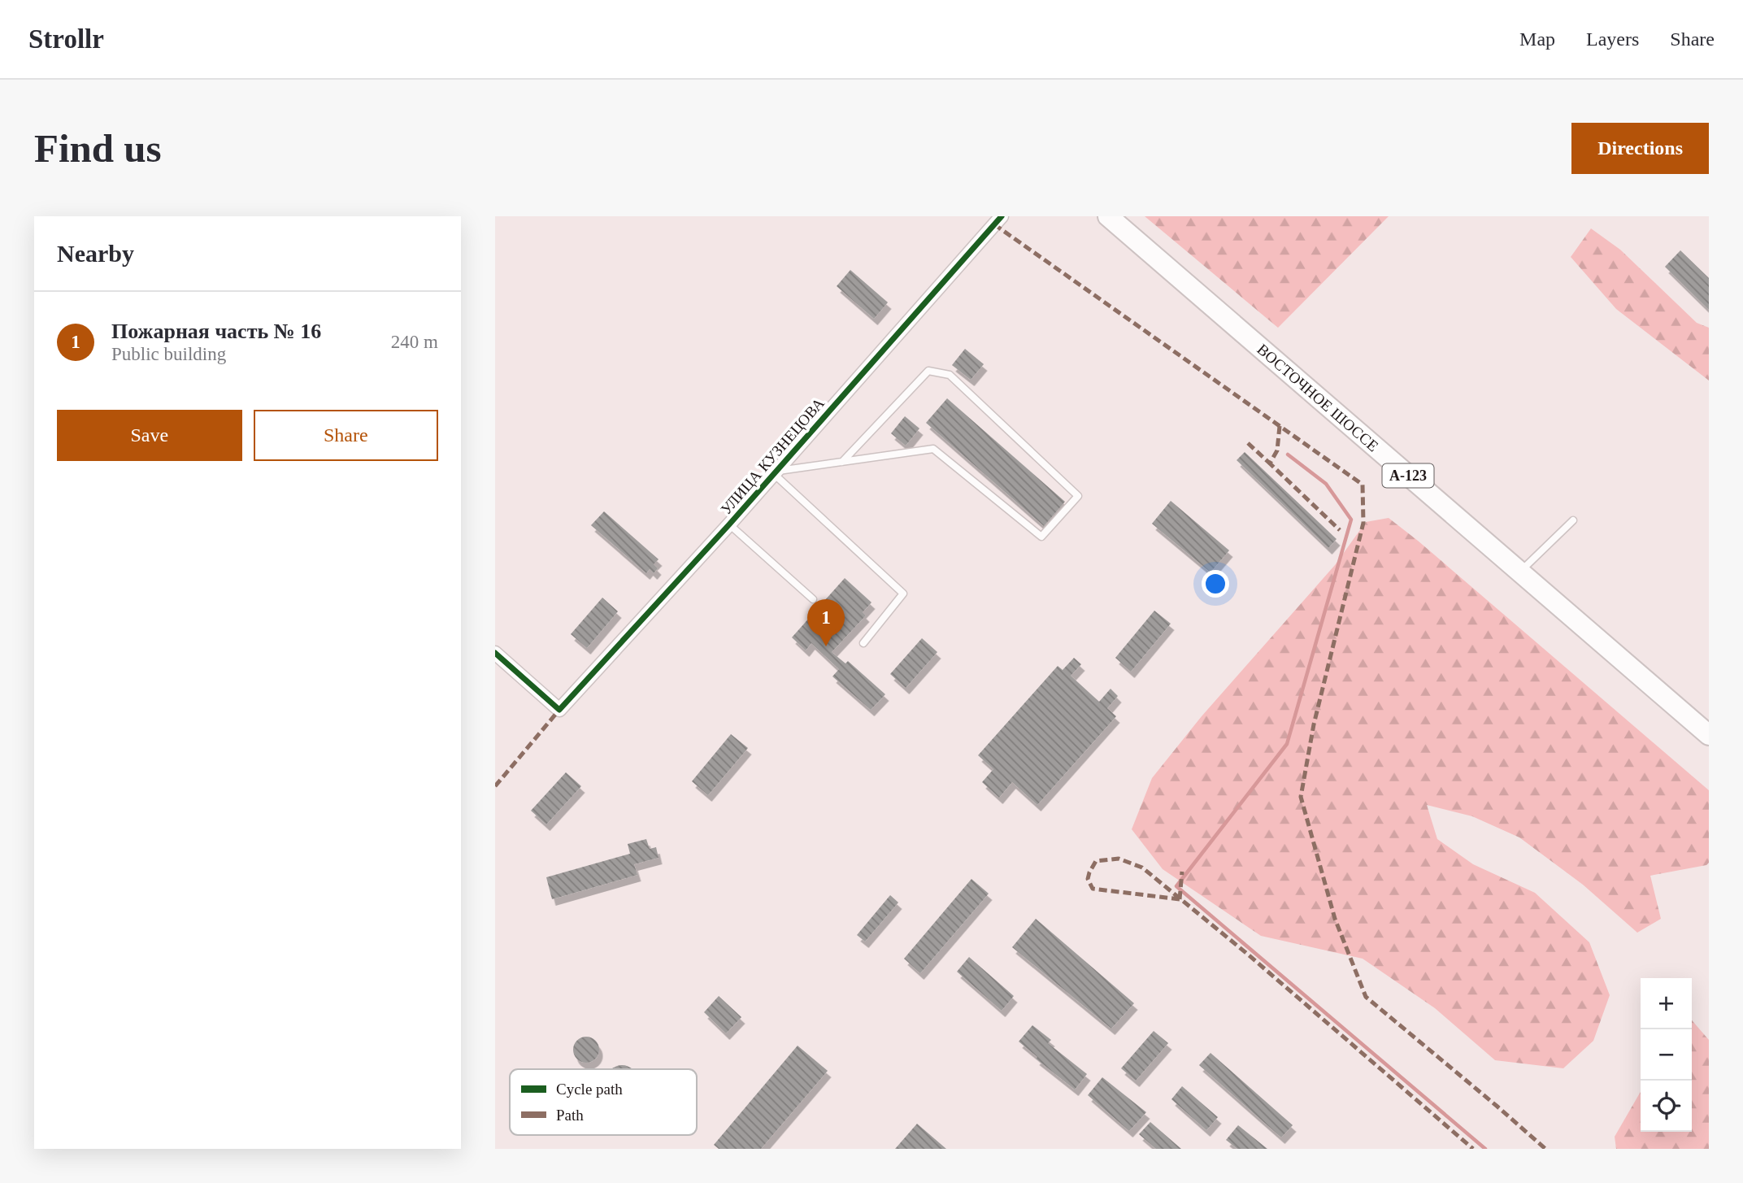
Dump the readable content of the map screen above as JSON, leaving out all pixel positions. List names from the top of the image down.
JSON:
{
  "streets": {
    "main road": ["ВОСТОЧНОЕ ШОССЕ", "А-123"],
    "street": ["УЛИЦА КУЗНЕЦОВА"]
  },
  "legend": ["Cycle path", "Path"],
  "page": {
    "header": "Strollr",
    "nav": ["Map", "Layers", "Share"],
    "buttons": [
      "Directions",
      ["Save", "Share"]
    ],
    "title": "Find us",
    "heading": "Nearby",
    "list": [
      {
        "mark": "1",
        "name": "Пожарная часть № 16",
        "note": "Public building",
        "value": "240 m"
      }
    ],
    "pins": "1",
    "map_buttons": ["+", "−"]
  }
}
